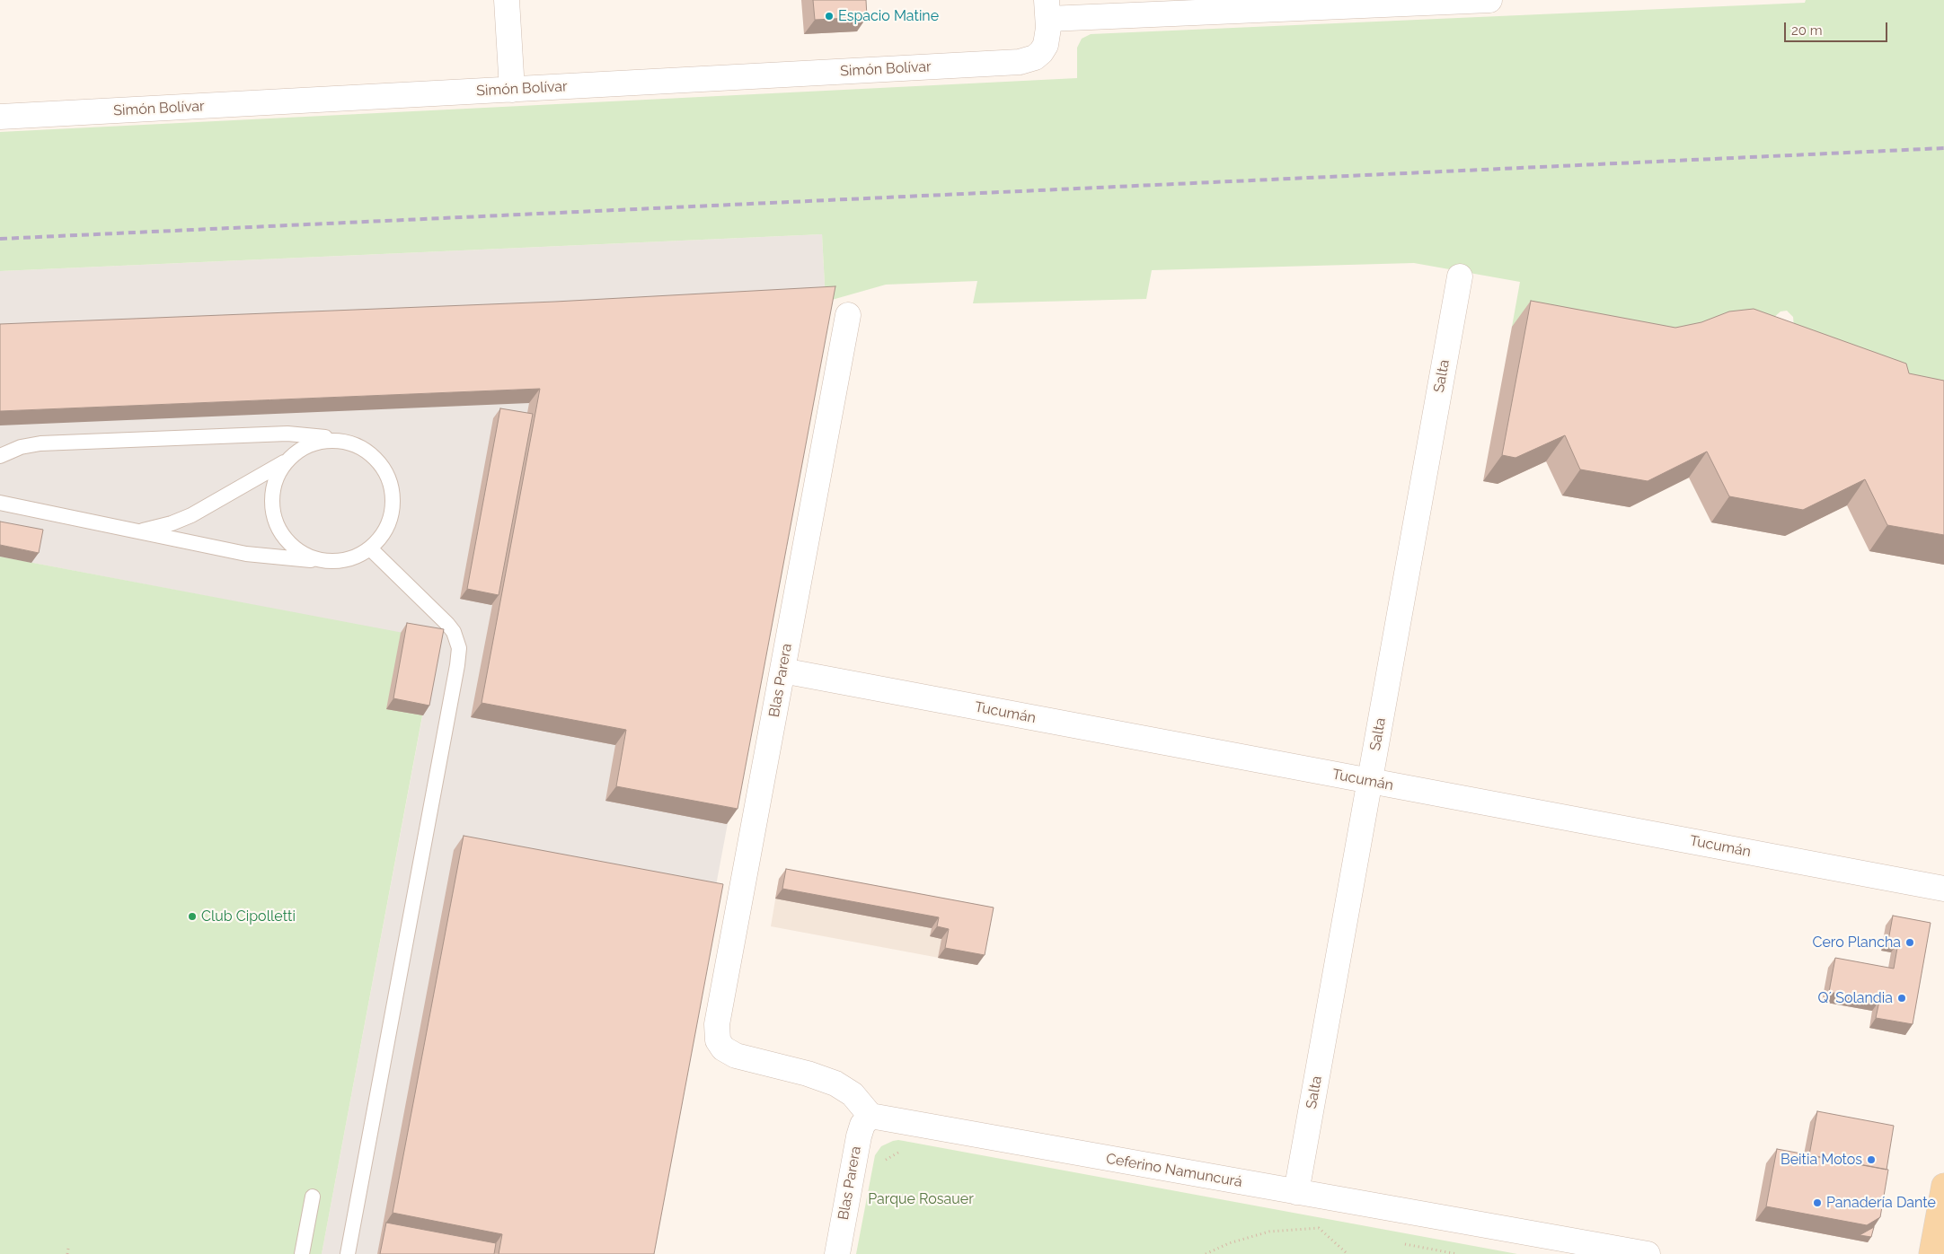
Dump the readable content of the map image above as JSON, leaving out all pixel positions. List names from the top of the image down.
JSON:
{
  "streets": {
    "street": [
      "Simón Bolívar",
      "Salta",
      "Blas Parera",
      "Tucumán",
      "Ceferino Namuncurá"
    ]
  },
  "crossings": [
    ["Salta", "Tucumán"],
    ["Salta", "Ceferino Namuncurá"],
    ["Blas Parera", "Tucumán"],
    ["Blas Parera", "Ceferino Namuncurá"]
  ],
  "parks": ["Parque Rosauer"],
  "places": [
    "Espacio Matine",
    "Club Cipolletti",
    "Cero Plancha",
    "Q´ Solandia",
    "Beitia Motos",
    "Panadería Dante"
  ],
  "scale_bar": "20 m"
}
